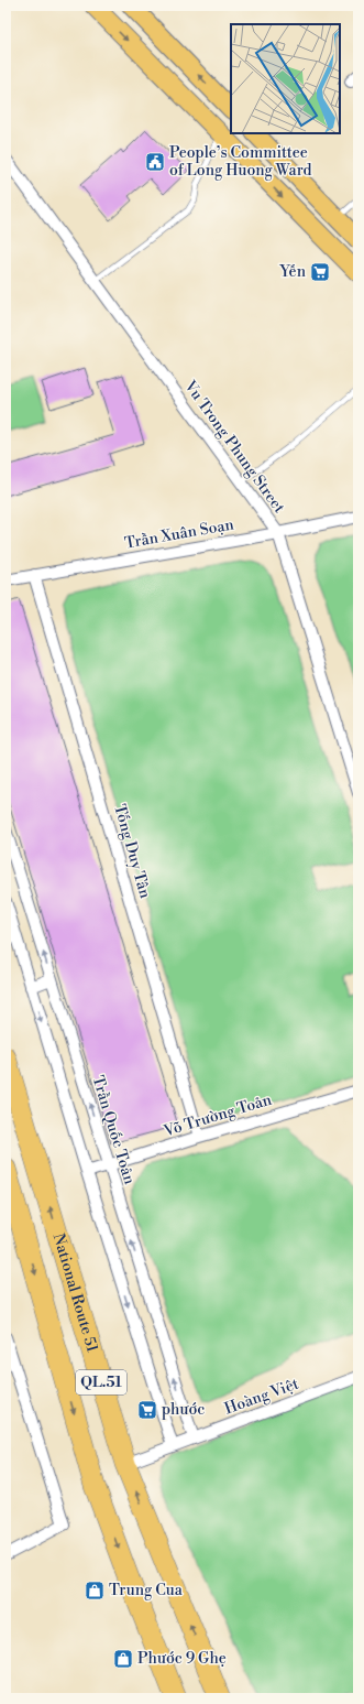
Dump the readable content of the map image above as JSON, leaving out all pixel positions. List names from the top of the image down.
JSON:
{
  "streets": {
    "highway": ["National Route 51", "QL.51"],
    "street": [
      "Vu Trong Phung Street",
      "Trần Xuân Soạn",
      "Tống Duy Tân",
      "Võ Trường Toản",
      "Trần Quốc Toản",
      "Hoàng Việt"
    ]
  },
  "crossings": [
    ["Vu Trong Phung Street", "Trần Xuân Soạn"],
    ["Trần Xuân Soạn", "Tống Duy Tân"],
    ["Tống Duy Tân", "Võ Trường Toản"],
    ["Võ Trường Toản", "Trần Quốc Toản"],
    ["Trần Quốc Toản", "Hoàng Việt"],
    ["National Route 51", "Hoàng Việt"]
  ],
  "places": {
    "public building": ["People’s Committee of Long Huong Ward"],
    "supermarket": ["Yến", "phước"],
    "shop": ["Trung Cua", "Phước 9 Ghẹ"]
  }
}
